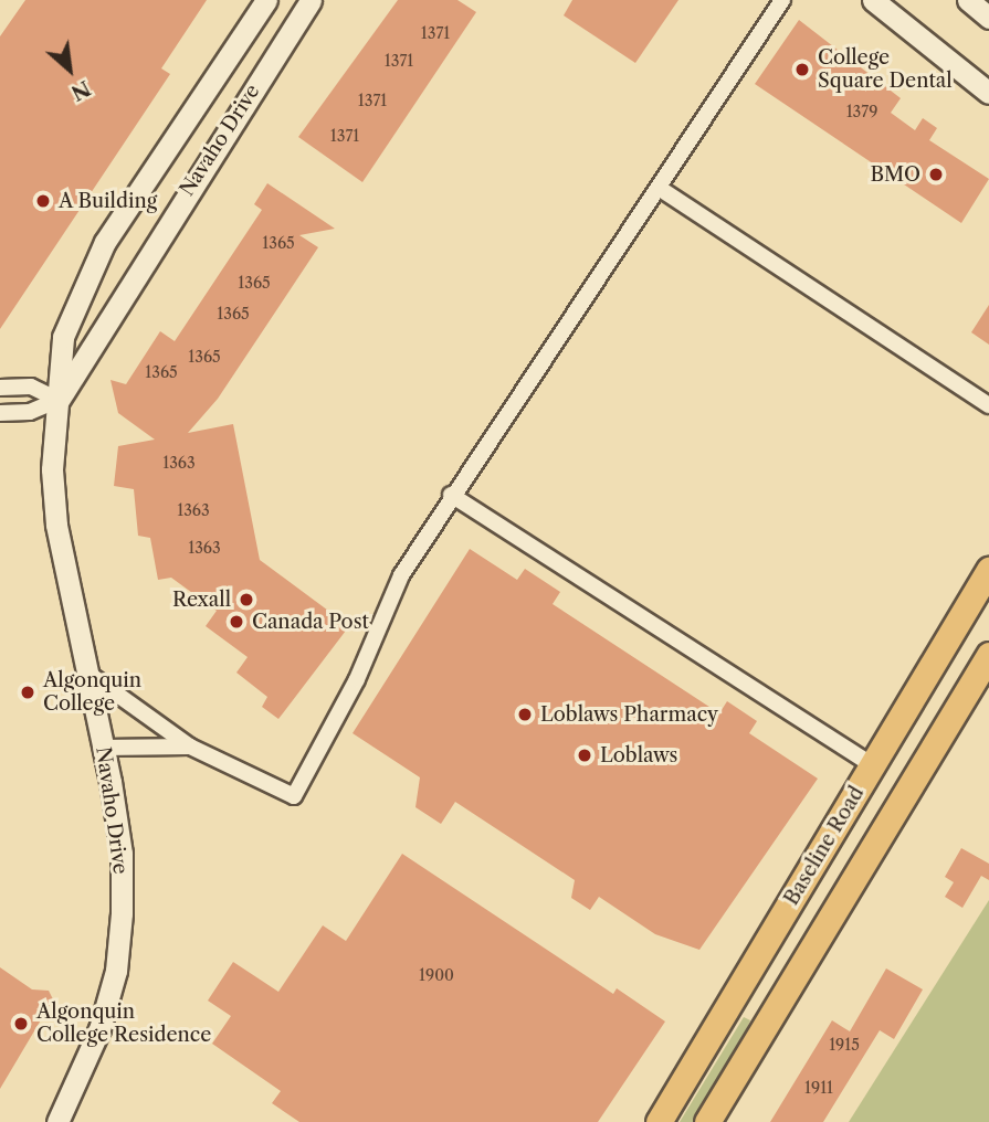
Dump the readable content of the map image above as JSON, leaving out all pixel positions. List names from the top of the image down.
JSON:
{
  "streets": {
    "main road": ["Baseline Road"],
    "street": ["Navaho Drive"]
  },
  "places": [
    "College Square Dental",
    "BMO",
    "A Building",
    "Rexall",
    "Canada Post",
    "Algonquin College",
    "Loblaws Pharmacy",
    "Loblaws",
    "Algonquin College Residence"
  ],
  "house_numbers": [
    "1371",
    "1371",
    "1371",
    "1379",
    "1371",
    "1365",
    "1365",
    "1365",
    "1365",
    "1365",
    "1363",
    "1363",
    "1363",
    "1900",
    "1915",
    "1911"
  ],
  "north": "bottom right"
}
